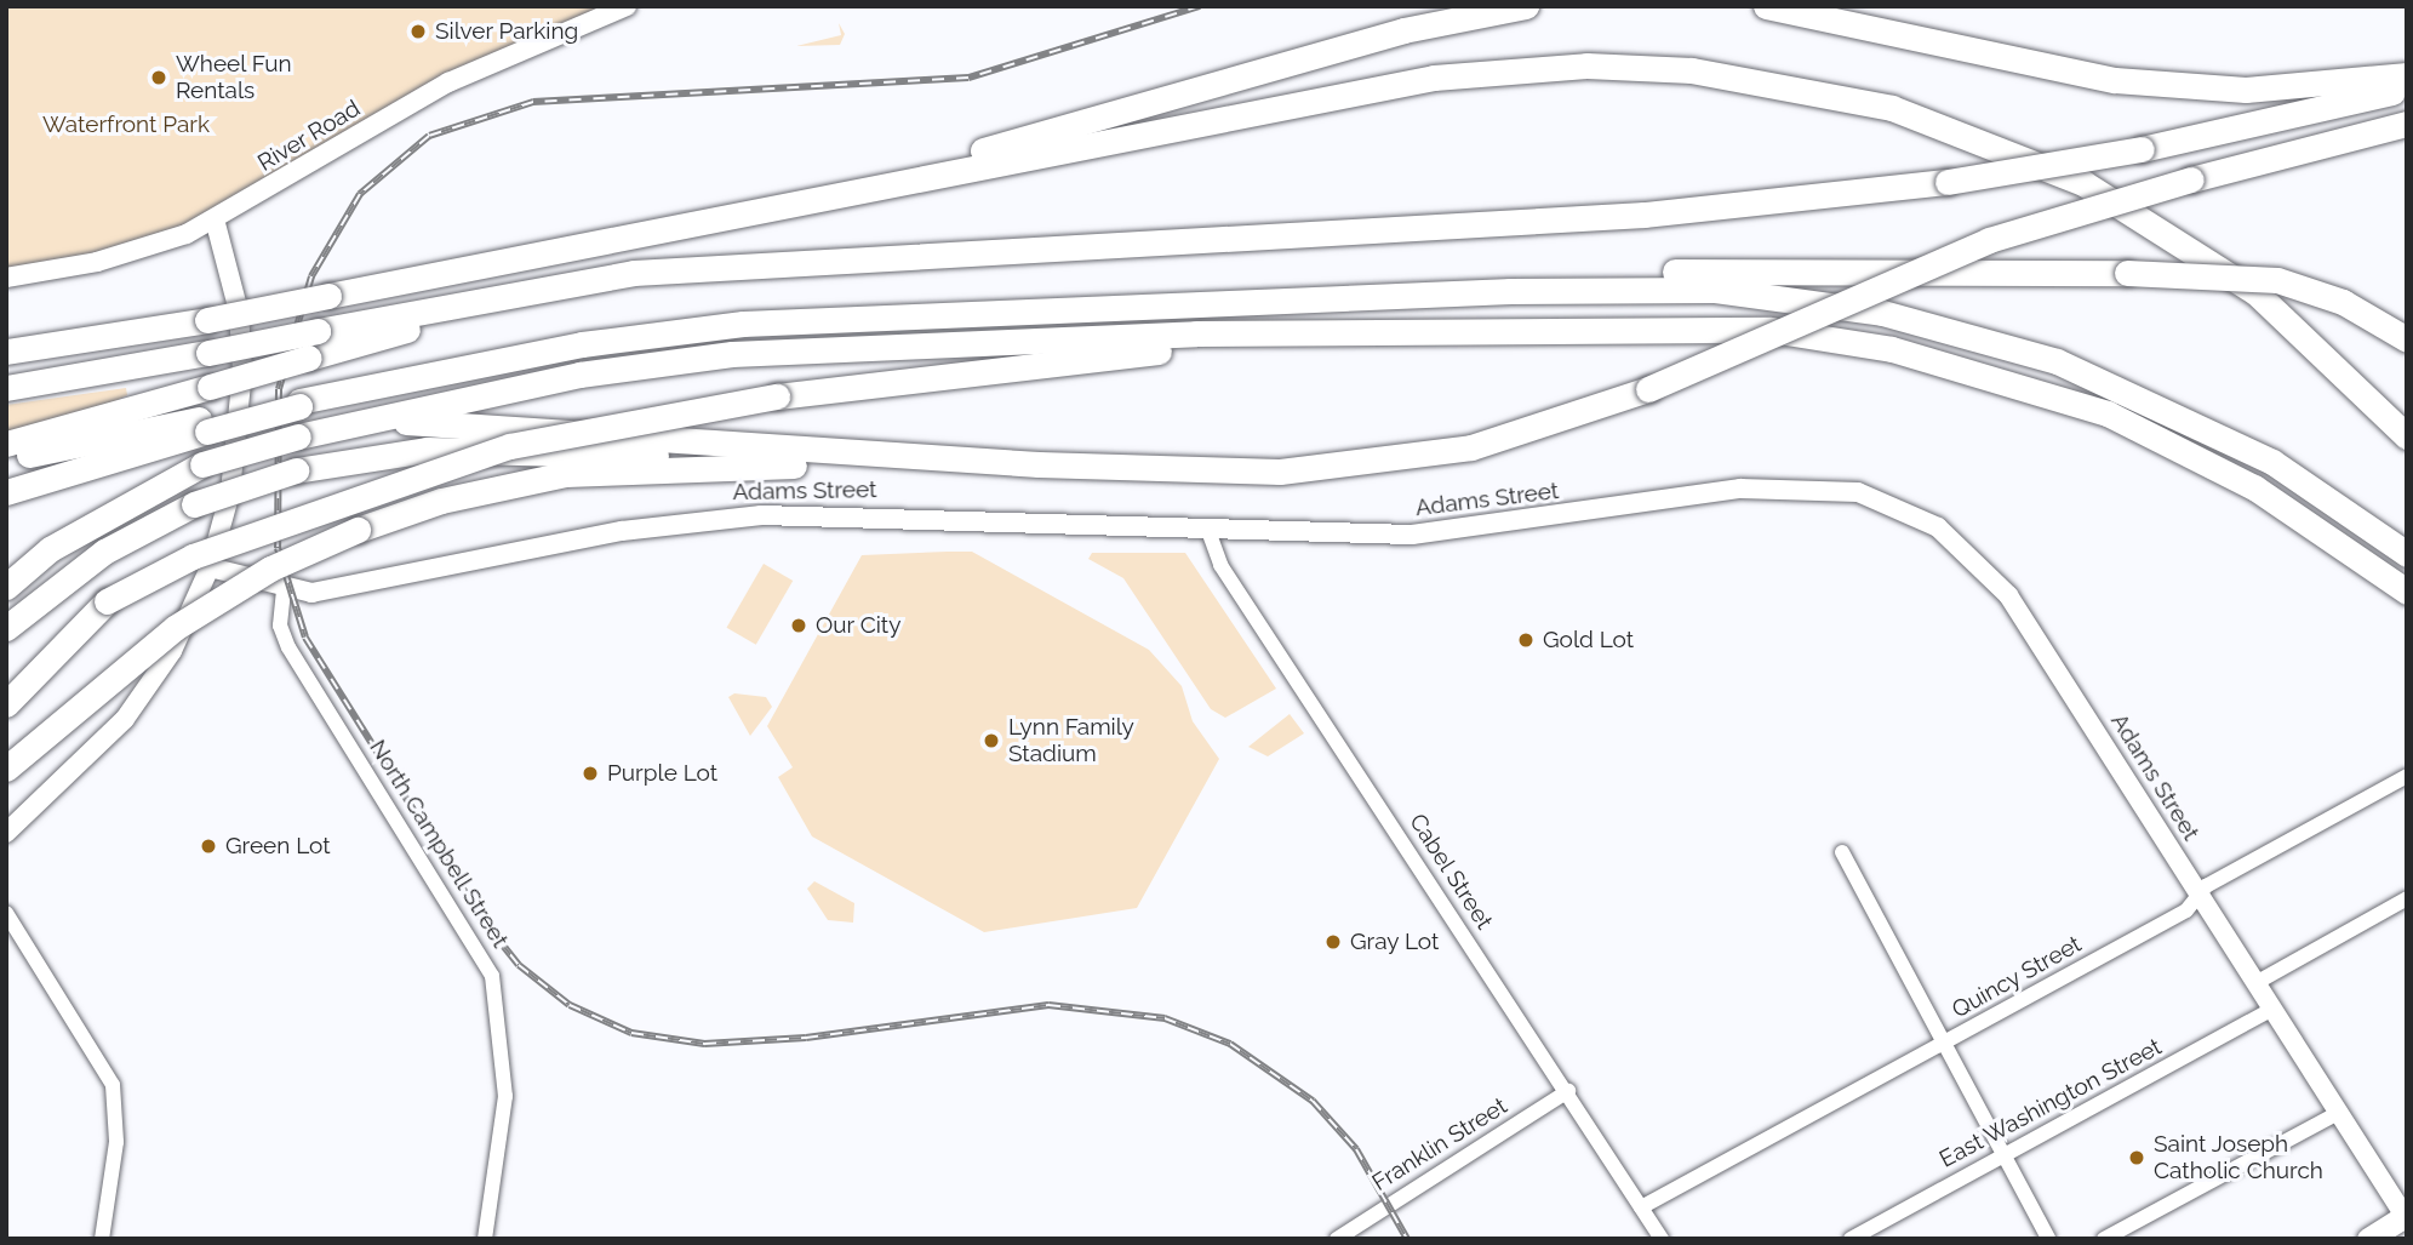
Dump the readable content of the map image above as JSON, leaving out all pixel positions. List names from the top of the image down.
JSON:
{
  "streets": {
    "street": [
      "River Road",
      "Adams Street",
      "North Campbell Street",
      "Cabel Street",
      "Quincy Street",
      "East Washington Street",
      "Franklin Street"
    ]
  },
  "crossings": [
    ["Adams Street", "North Campbell Street"],
    ["Adams Street", "Cabel Street"],
    ["Adams Street", "Quincy Street"],
    ["Adams Street", "East Washington Street"],
    ["Cabel Street", "Quincy Street"],
    ["Cabel Street", "Franklin Street"]
  ],
  "parks": ["Waterfront Park"],
  "places": [
    "Silver Parking",
    "Wheel Fun Rentals",
    "Our City",
    "Gold Lot",
    "Lynn Family Stadium",
    "Purple Lot",
    "Green Lot",
    "Gray Lot",
    "Saint Joseph Catholic Church"
  ]
}
